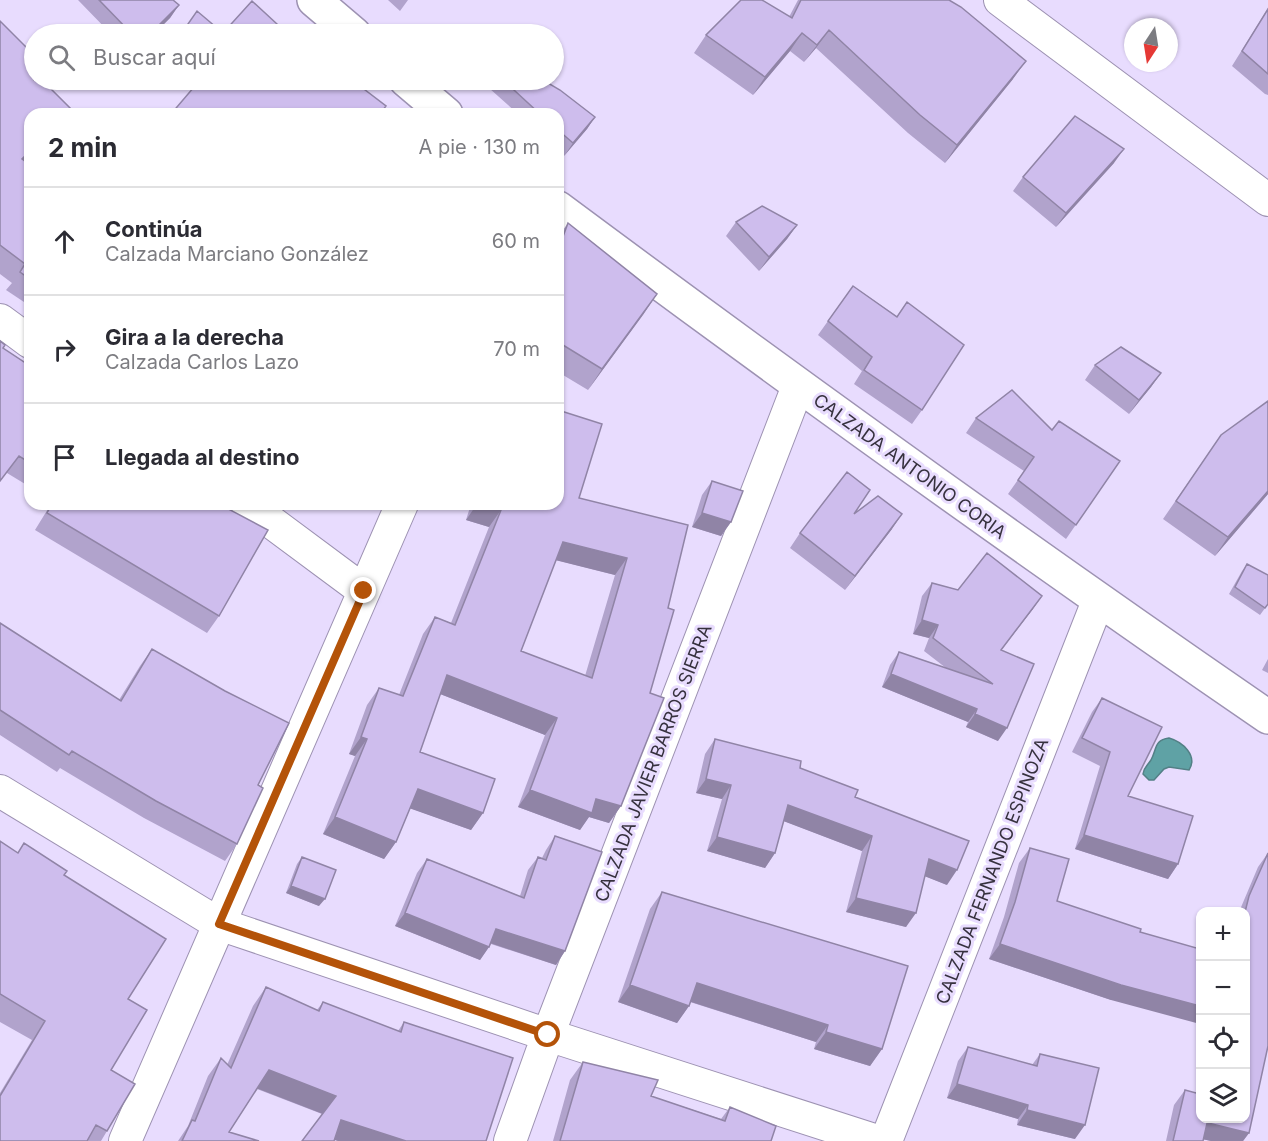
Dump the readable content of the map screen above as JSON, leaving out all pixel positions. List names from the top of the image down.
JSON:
{
  "streets": {
    "street": ["CALZADA ANTONIO CORIA", "CALZADA JAVIER BARROS SIERRA", "CALZADA FERNANDO ESPINOZA"]
  },
  "crossings": [
    ["CALZADA ANTONIO CORIA", "CALZADA JAVIER BARROS SIERRA"],
    ["CALZADA ANTONIO CORIA", "CALZADA FERNANDO ESPINOZA"]
  ],
  "north": "bottom",
  "page": {
    "search": "Buscar aquí",
    "heading": ["2 min", "A pie · 130 m"],
    "list": [
      ["Continúa", "Calzada Marciano González", "60 m"],
      ["Gira a la derecha", "Calzada Carlos Lazo", "70 m"],
      "Llegada al destino"
    ],
    "map_buttons": ["+", "−"]
  }
}
